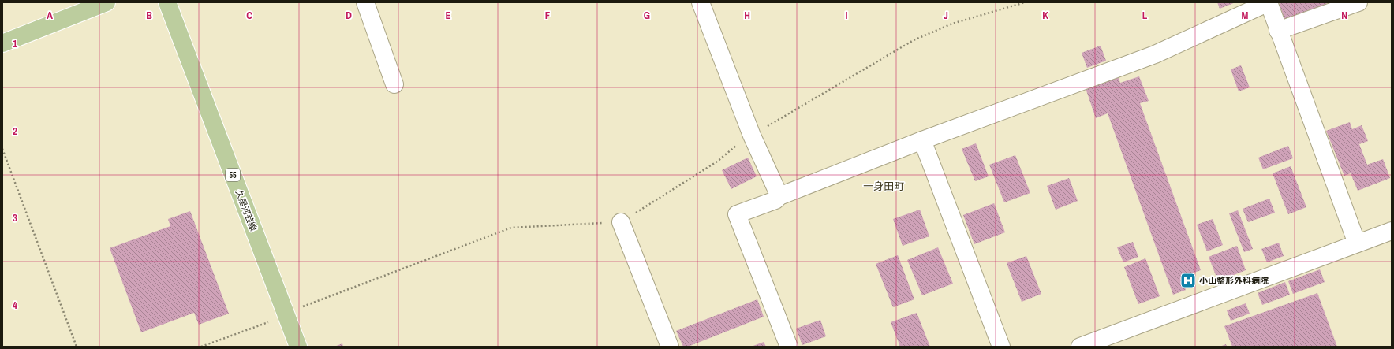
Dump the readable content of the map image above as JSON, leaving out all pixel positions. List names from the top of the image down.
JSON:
{
  "streets": {
    "main road": ["55", "久居河芸線"]
  },
  "districts": ["一身田町"],
  "places": {
    "hospital": ["小山整形外科病院"]
  },
  "grid": {
    "columns": [
      "A",
      "B",
      "C",
      "D",
      "E",
      "F",
      "G",
      "H",
      "I",
      "J",
      "K",
      "L",
      "M",
      "N"
    ],
    "rows": [
      "1",
      "2",
      "3",
      "4"
    ]
  }
}
